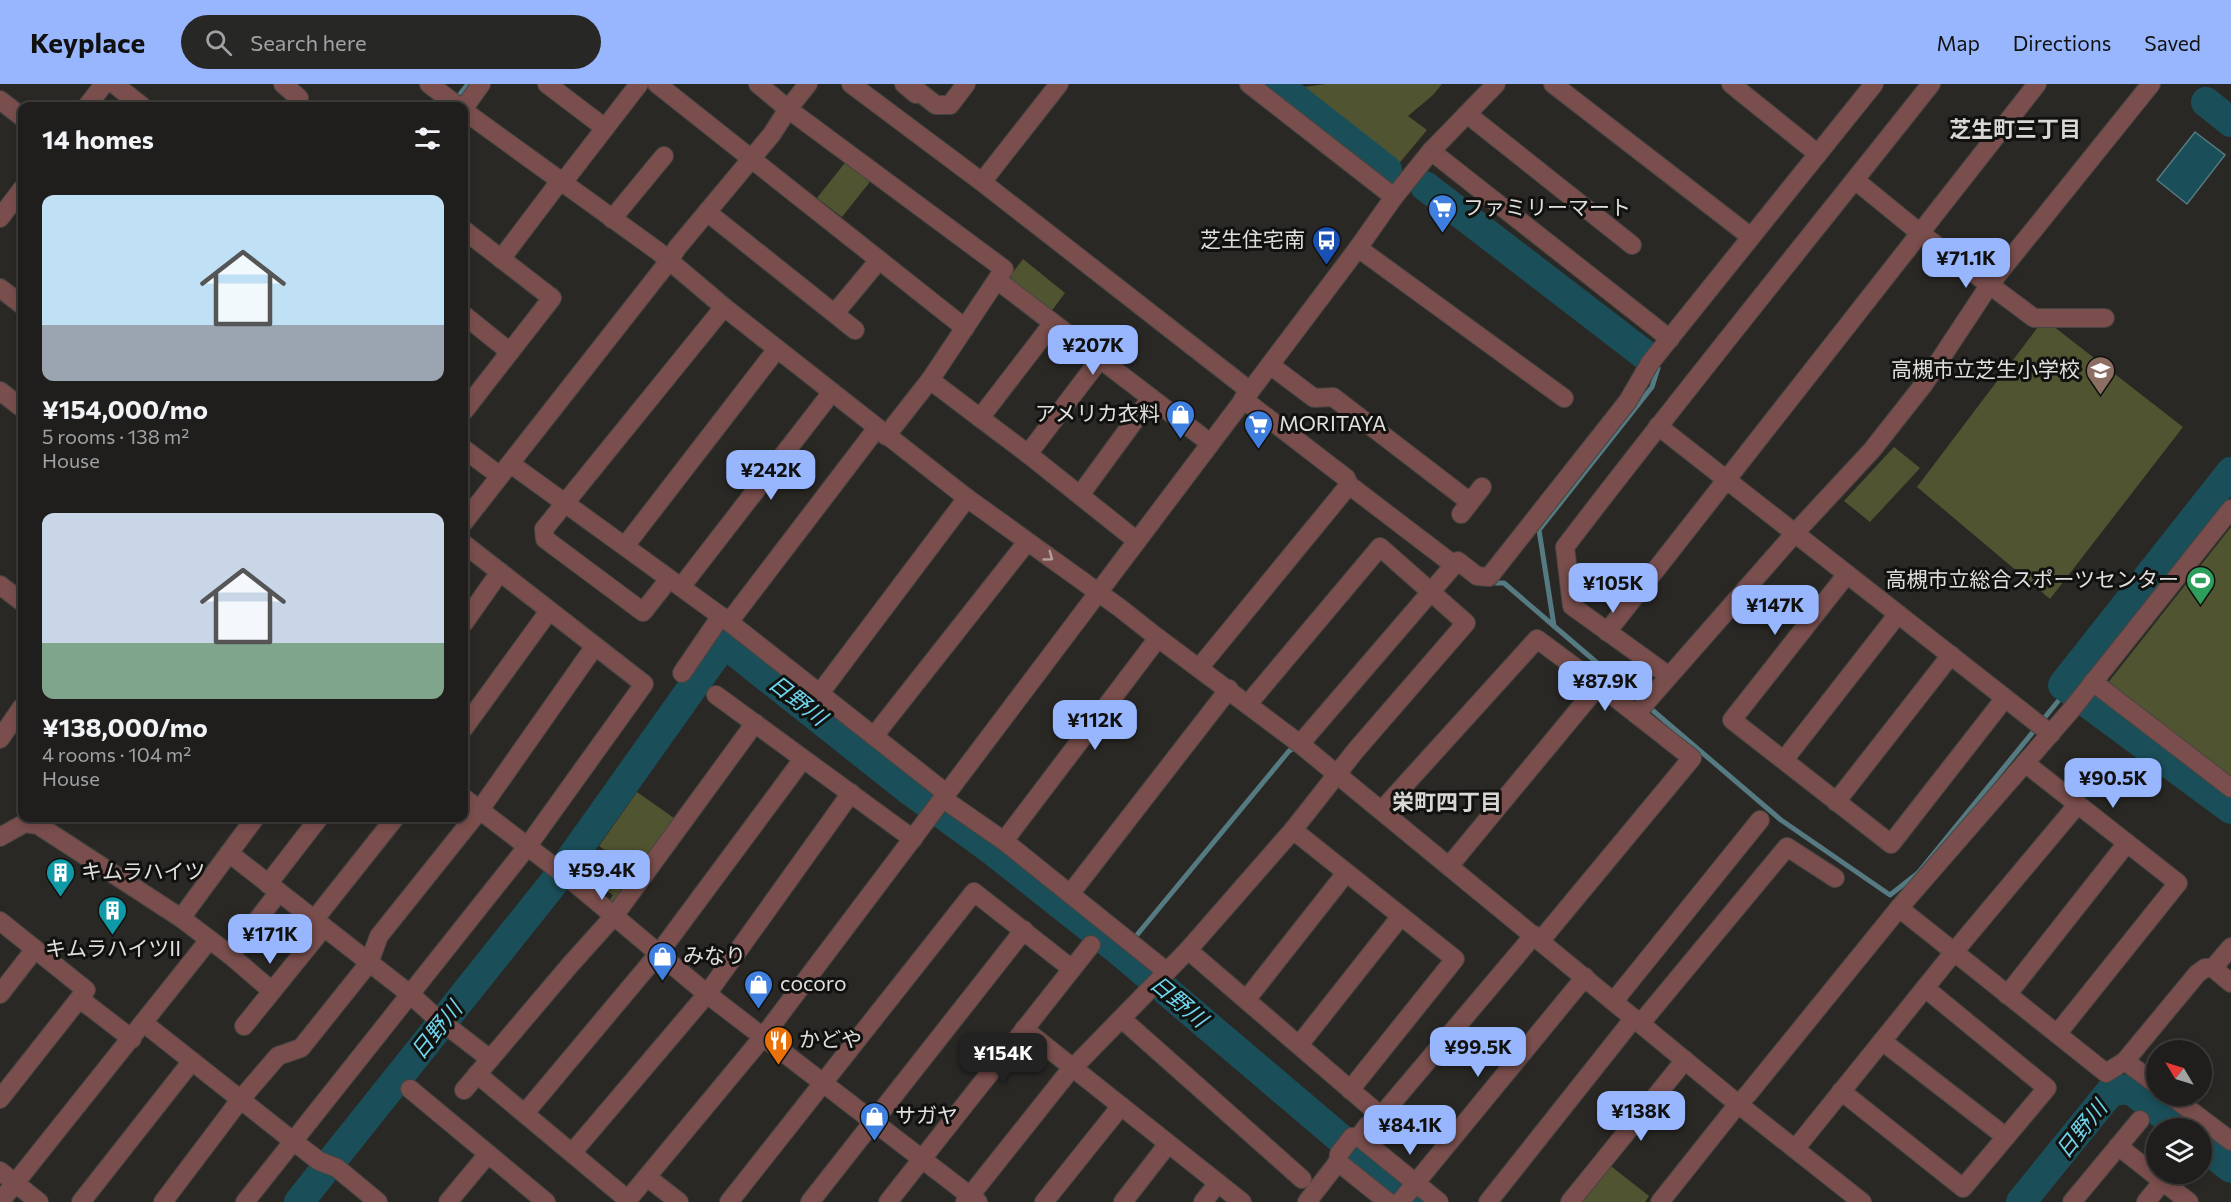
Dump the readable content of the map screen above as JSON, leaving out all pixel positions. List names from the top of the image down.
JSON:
{
  "districts": ["芝生町三丁目", "栄町四丁目"],
  "water": ["日野川"],
  "places": {
    "supermarket": ["ファミリーマート", "MORITAYA"],
    "bus stop": ["芝生住宅南"],
    "school or university": ["高槻市立芝生小学校"],
    "shop": [
      "アメリカ衣料",
      "みなり",
      "cocoro",
      "サガヤ"
    ],
    "sports": ["高槻市立総合スポーツセンター"],
    "building": ["キムラハイツ", "キムラハイツII"],
    "restaurant": ["かどや"]
  },
  "north": "top left",
  "page": {
    "header": "Keyplace",
    "search": "Search here",
    "nav": ["Map", "Directions", "Saved"],
    "heading": "14 homes",
    "list": [
      {
        "name": "¥154,000/mo",
        "note": "5 rooms · 138 m² · House"
      },
      {
        "name": "¥138,000/mo",
        "note": "4 rooms · 104 m² · House"
      }
    ],
    "price": [
      "¥71.1K",
      "¥207K",
      "¥242K",
      "¥105K",
      "¥147K",
      "¥87.9K",
      "¥112K",
      "¥90.5K",
      "¥59.4K",
      "¥171K",
      "¥99.5K",
      "¥154K",
      "¥138K",
      "¥84.1K"
    ]
  }
}
